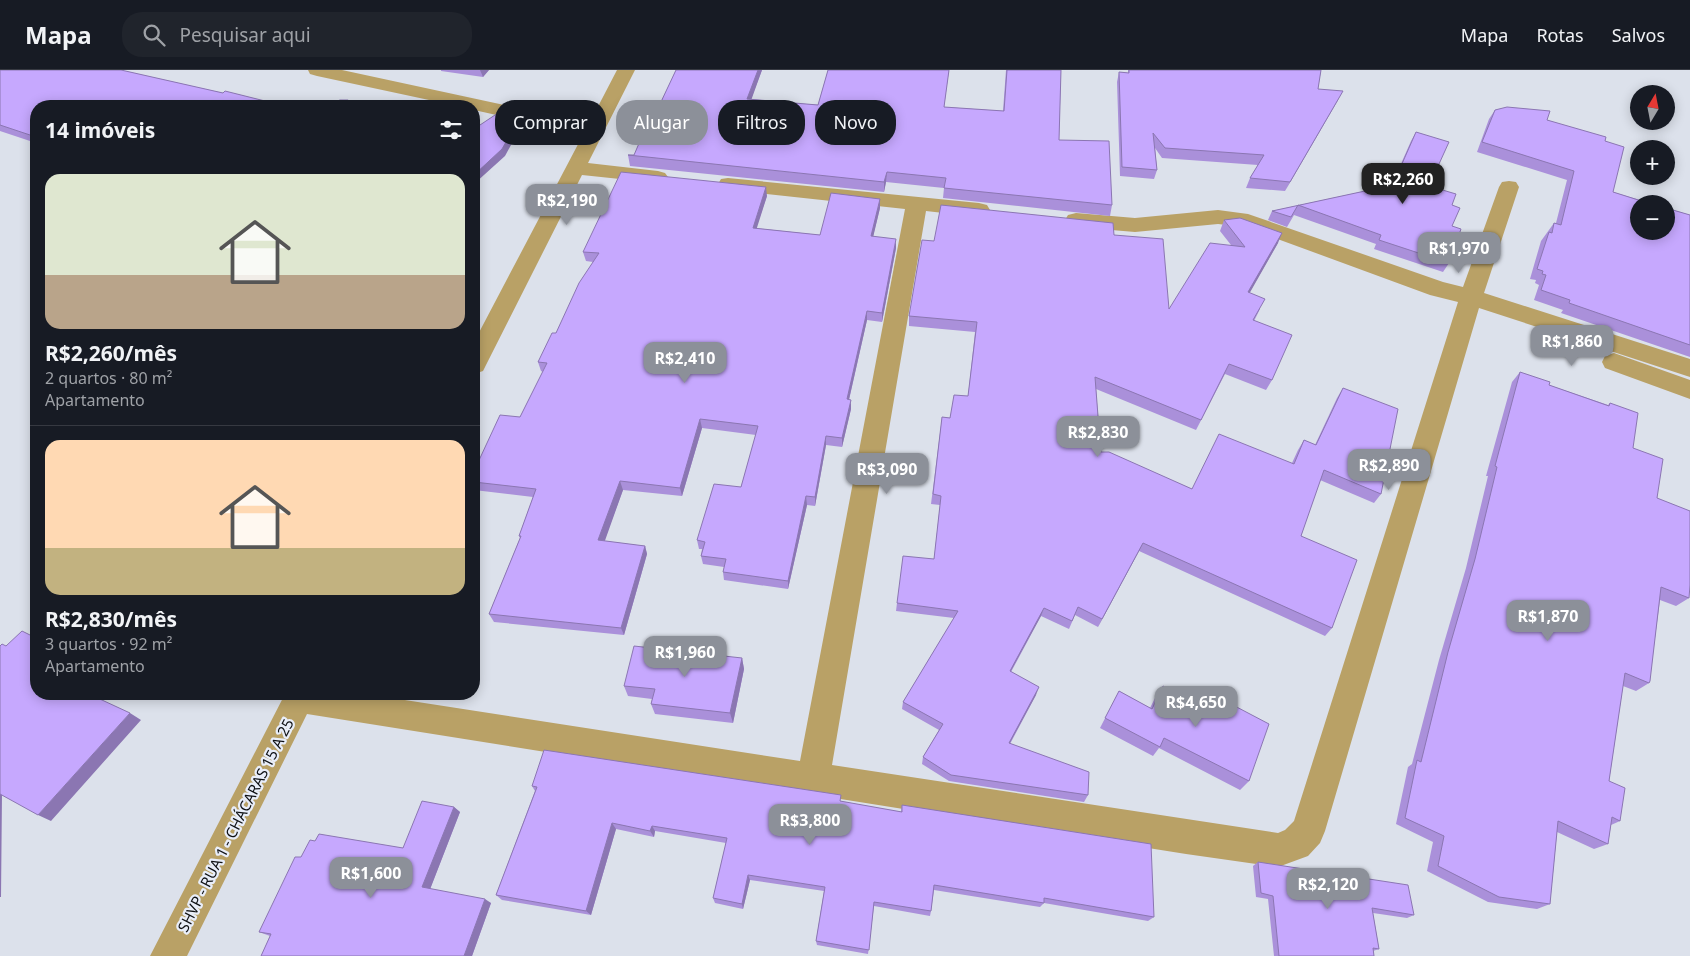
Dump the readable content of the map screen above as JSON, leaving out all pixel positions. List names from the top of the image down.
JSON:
{
  "streets": {
    "street": ["SHVP - RUA 1 - CHÁCARAS 15 A 25"]
  },
  "north": "top",
  "page": {
    "header": "Mapa",
    "search": "Pesquisar aqui",
    "nav": ["Mapa", "Rotas", "Salvos"],
    "map_buttons": ["+", "−"],
    "chip": [
      "Comprar",
      "Alugar",
      "Filtros",
      "Novo"
    ],
    "heading": "14 imóveis",
    "list": [
      {
        "name": "R$2,260/mês",
        "note": "2 quartos · 80 m² · Apartamento"
      },
      {
        "name": "R$2,830/mês",
        "note": "3 quartos · 92 m² · Apartamento"
      }
    ],
    "price": [
      "R$2,260",
      "R$2,190",
      "R$1,970",
      "R$1,860",
      "R$2,410",
      "R$2,830",
      "R$2,890",
      "R$3,090",
      "R$1,870",
      "R$1,960",
      "R$4,650",
      "R$3,800",
      "R$1,600",
      "R$2,120"
    ]
  }
}
